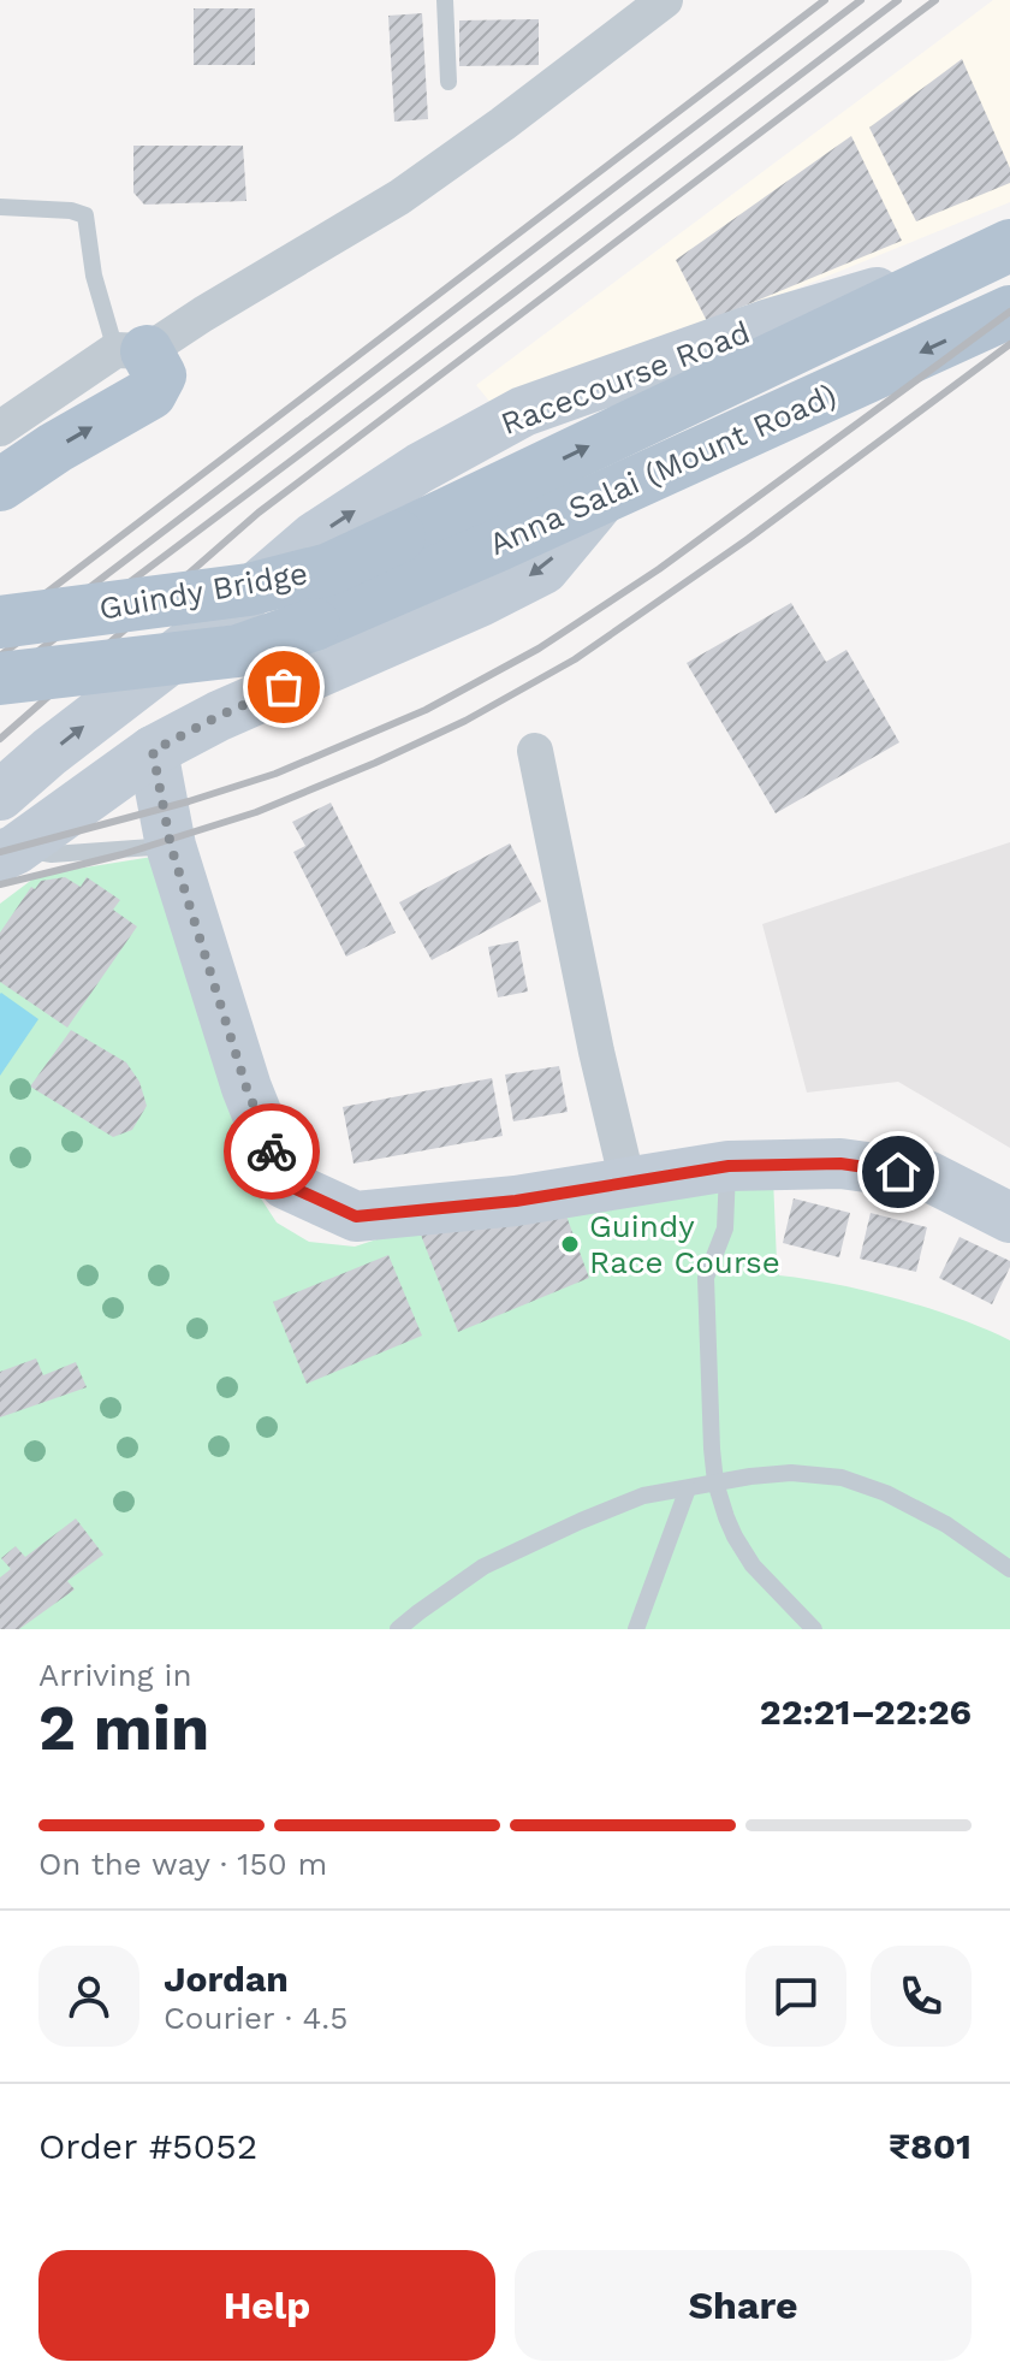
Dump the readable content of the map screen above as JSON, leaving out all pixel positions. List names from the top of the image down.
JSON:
{
  "streets": {
    "main road": ["Racecourse Road", "Anna Salai (Mount Road)", "Guindy Bridge"]
  },
  "crossings": [
    ["Racecourse Road", "Anna Salai (Mount Road)"],
    ["Anna Salai (Mount Road)", "Guindy Bridge"]
  ],
  "places": ["Guindy Race Course"],
  "page": {
    "heading": ["2 min", "Arriving in", "22:21–22:26"],
    "panel": [
      "Jordan",
      "Courier · 4.5",
      "Order #5052",
      "₹801"
    ],
    "bar": "On the way · 150 m",
    "buttons": ["Help", "Share"]
  }
}
